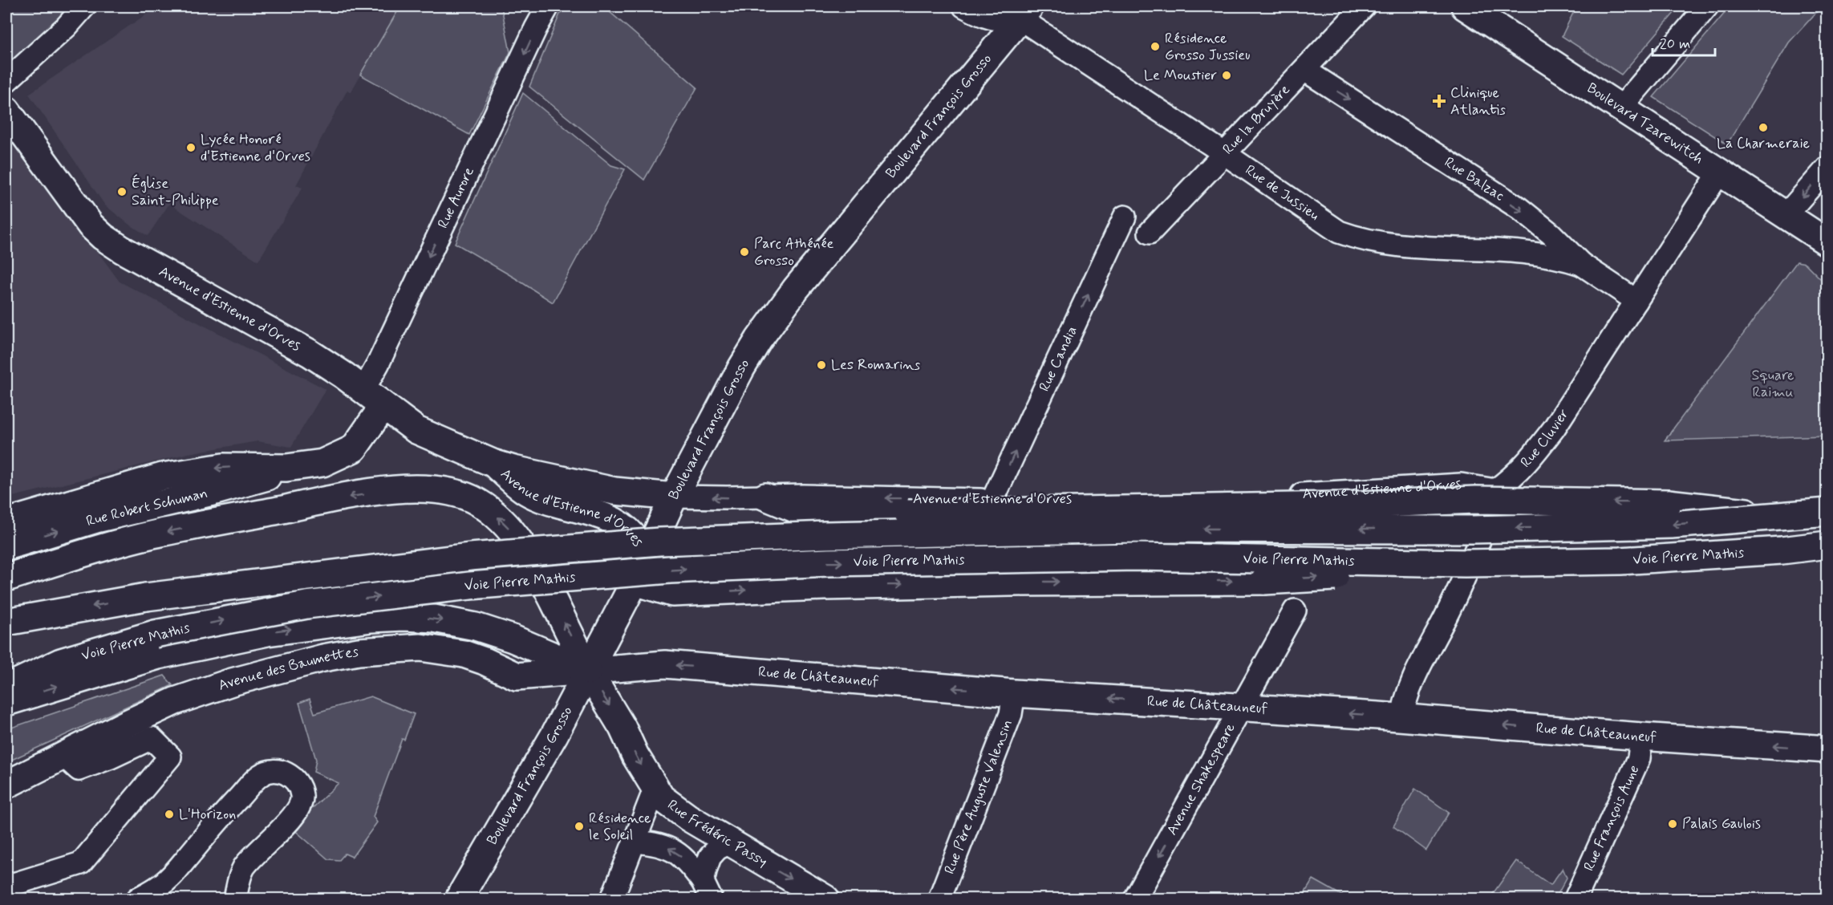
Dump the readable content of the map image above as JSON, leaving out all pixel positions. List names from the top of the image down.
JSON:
{
  "streets": {
    "main road": [
      "Boulevard François Grosso",
      "Boulevard Tzarewitch",
      "Avenue d'Estienne d'Orves",
      "Rue Robert Schuman",
      "Voie Pierre Mathis",
      "Avenue des Baumettes",
      "Rue de Châteauneuf",
      "Rue Frédéric Passy"
    ],
    "street": [
      "Rue la Bruyère",
      "Rue Balzac",
      "Rue de Jussieu",
      "Rue Aurore",
      "Rue Candia",
      "Rue Cluvier",
      "Avenue Shakespeare",
      "Rue Père Auguste Valensin",
      "Rue François Aune"
    ]
  },
  "crossings": [
    ["Boulevard François Grosso", "Rue de Jussieu"],
    ["Boulevard François Grosso", "Avenue d'Estienne d'Orves"],
    ["Boulevard François Grosso", "Avenue des Baumettes"],
    ["Boulevard François Grosso", "Rue de Châteauneuf"],
    ["Boulevard François Grosso", "Rue Frédéric Passy"],
    ["Rue la Bruyère", "Rue Balzac"],
    ["Rue la Bruyère", "Rue de Jussieu"],
    ["Boulevard Tzarewitch", "Rue Cluvier"],
    ["Rue Balzac", "Rue de Jussieu"],
    ["Rue Balzac", "Rue Cluvier"],
    ["Rue Aurore", "Avenue d'Estienne d'Orves"],
    ["Rue Aurore", "Rue Robert Schuman"],
    ["Avenue d'Estienne d'Orves", "Rue Candia"],
    ["Avenue d'Estienne d'Orves", "Rue Cluvier"],
    ["Avenue d'Estienne d'Orves", "Rue Robert Schuman"],
    ["Avenue des Baumettes", "Rue de Châteauneuf"],
    ["Avenue des Baumettes", "Rue Frédéric Passy"],
    ["Rue de Châteauneuf", "Avenue Shakespeare"],
    ["Rue de Châteauneuf", "Rue Père Auguste Valensin"],
    ["Rue de Châteauneuf", "Rue François Aune"],
    ["Rue de Châteauneuf", "Rue Frédéric Passy"]
  ],
  "one_way": [
    "Rue Balzac",
    "Rue Aurore",
    "Rue Candia",
    "Avenue Shakespeare"
  ],
  "parks": ["Square Raimu"],
  "places": {
    "other": [
      "Résidence Grosso Jussieu",
      "Le Moustier",
      "La Charmeraie",
      "Lycée Honoré d'Estienne d'Orves",
      "Église Saint-Philippe",
      "Parc Athénée Grosso",
      "Les Romarins",
      "L'Horizon",
      "Palais Gaulois",
      "Résidence le Soleil"
    ],
    "health": ["Clinique Atlantis"]
  },
  "scale_bar": "20 m"
}
